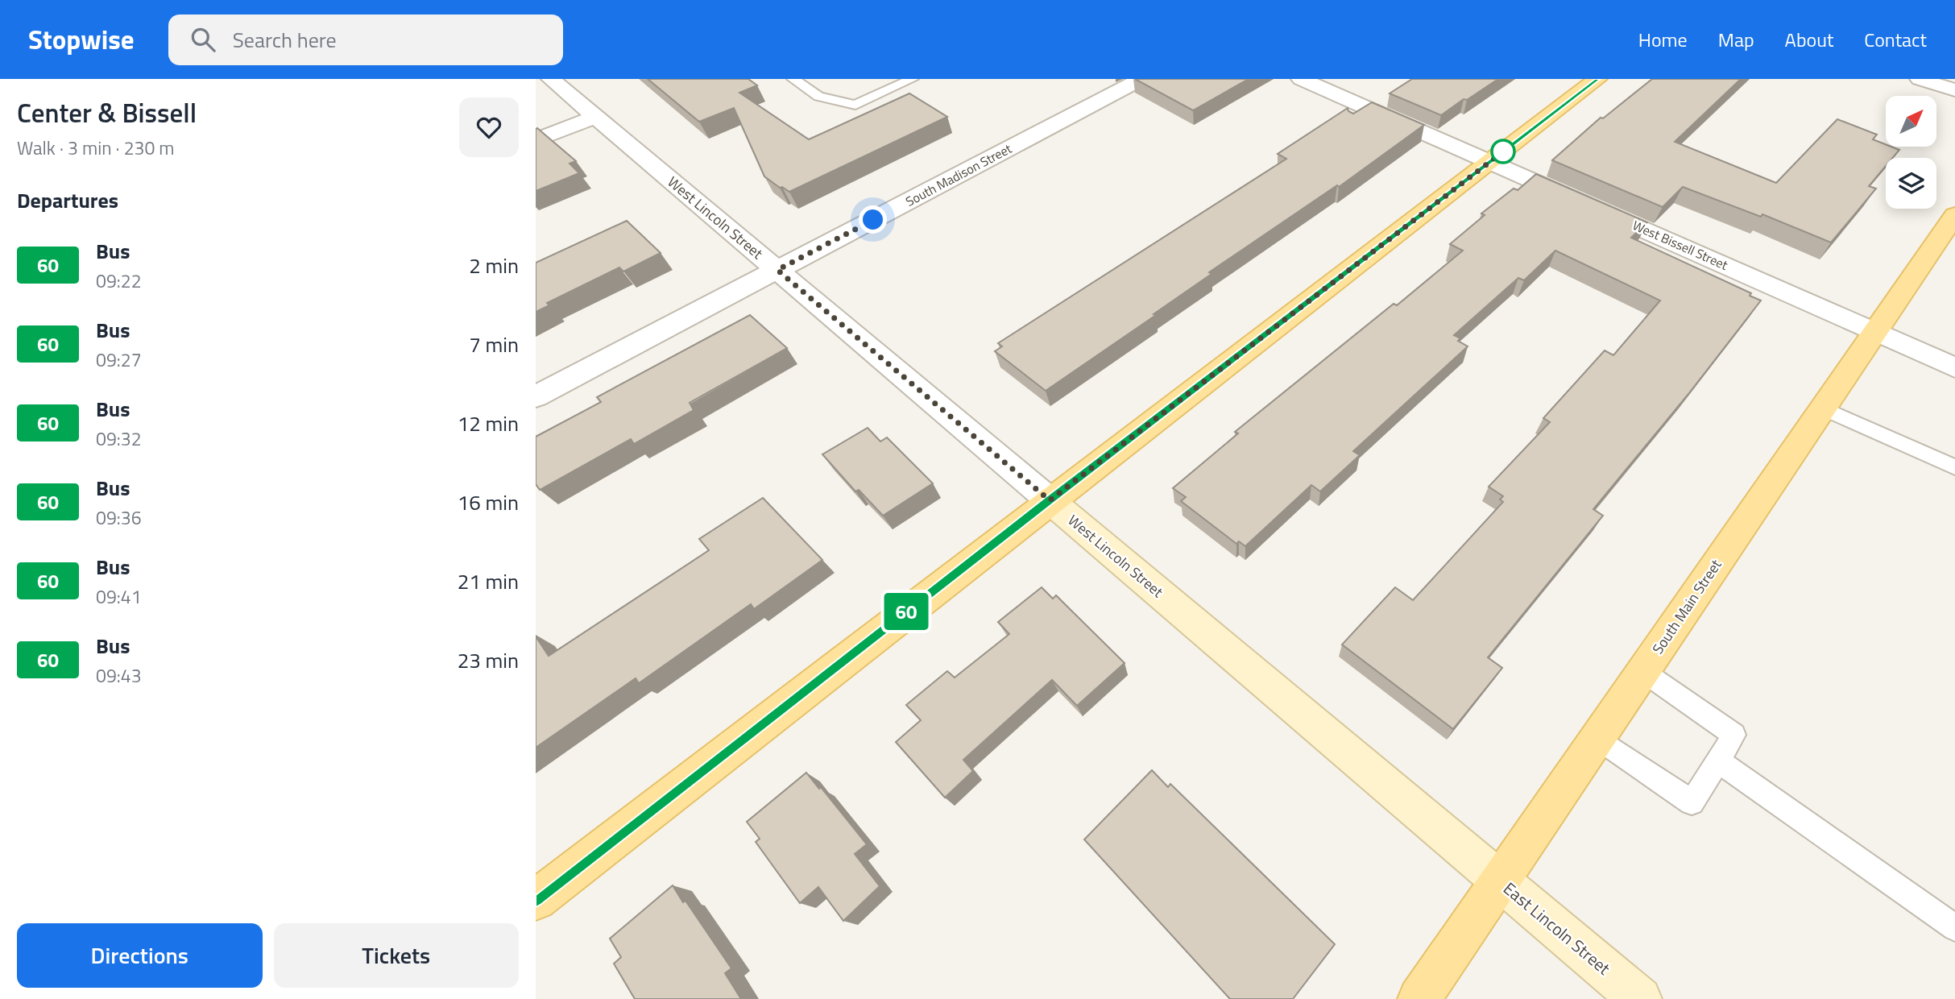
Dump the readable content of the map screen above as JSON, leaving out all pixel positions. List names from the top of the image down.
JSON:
{
  "streets": {
    "main road": ["West Lincoln Street", "South Main Street", "East Lincoln Street"],
    "street": ["South Madison Street", "West Bissell Street"]
  },
  "crossings": [
    ["South Madison Street", "West Lincoln Street"],
    ["West Lincoln Street", "South Main Street"],
    ["West Lincoln Street", "East Lincoln Street"],
    ["West Bissell Street", "South Main Street"],
    ["South Main Street", "East Lincoln Street"]
  ],
  "lines": ["bus line 60"],
  "north": "top right",
  "page": {
    "header": "Stopwise",
    "search": "Search here",
    "nav": [
      "Home",
      "Map",
      "About",
      "Contact"
    ],
    "heading": [
      ["Center & Bissell", "Walk · 3 min · 230 m"],
      "Departures"
    ],
    "on_map": "60",
    "list": [
      {
        "mark": "60",
        "name": "Bus",
        "note": "09:22",
        "value": "2 min"
      },
      {
        "mark": "60",
        "name": "Bus",
        "note": "09:27",
        "value": "7 min"
      },
      {
        "mark": "60",
        "name": "Bus",
        "note": "09:32",
        "value": "12 min"
      },
      {
        "mark": "60",
        "name": "Bus",
        "note": "09:36",
        "value": "16 min"
      },
      {
        "mark": "60",
        "name": "Bus",
        "note": "09:41",
        "value": "21 min"
      },
      {
        "mark": "60",
        "name": "Bus",
        "note": "09:43",
        "value": "23 min"
      }
    ],
    "buttons": ["Directions", "Tickets"]
  }
}
